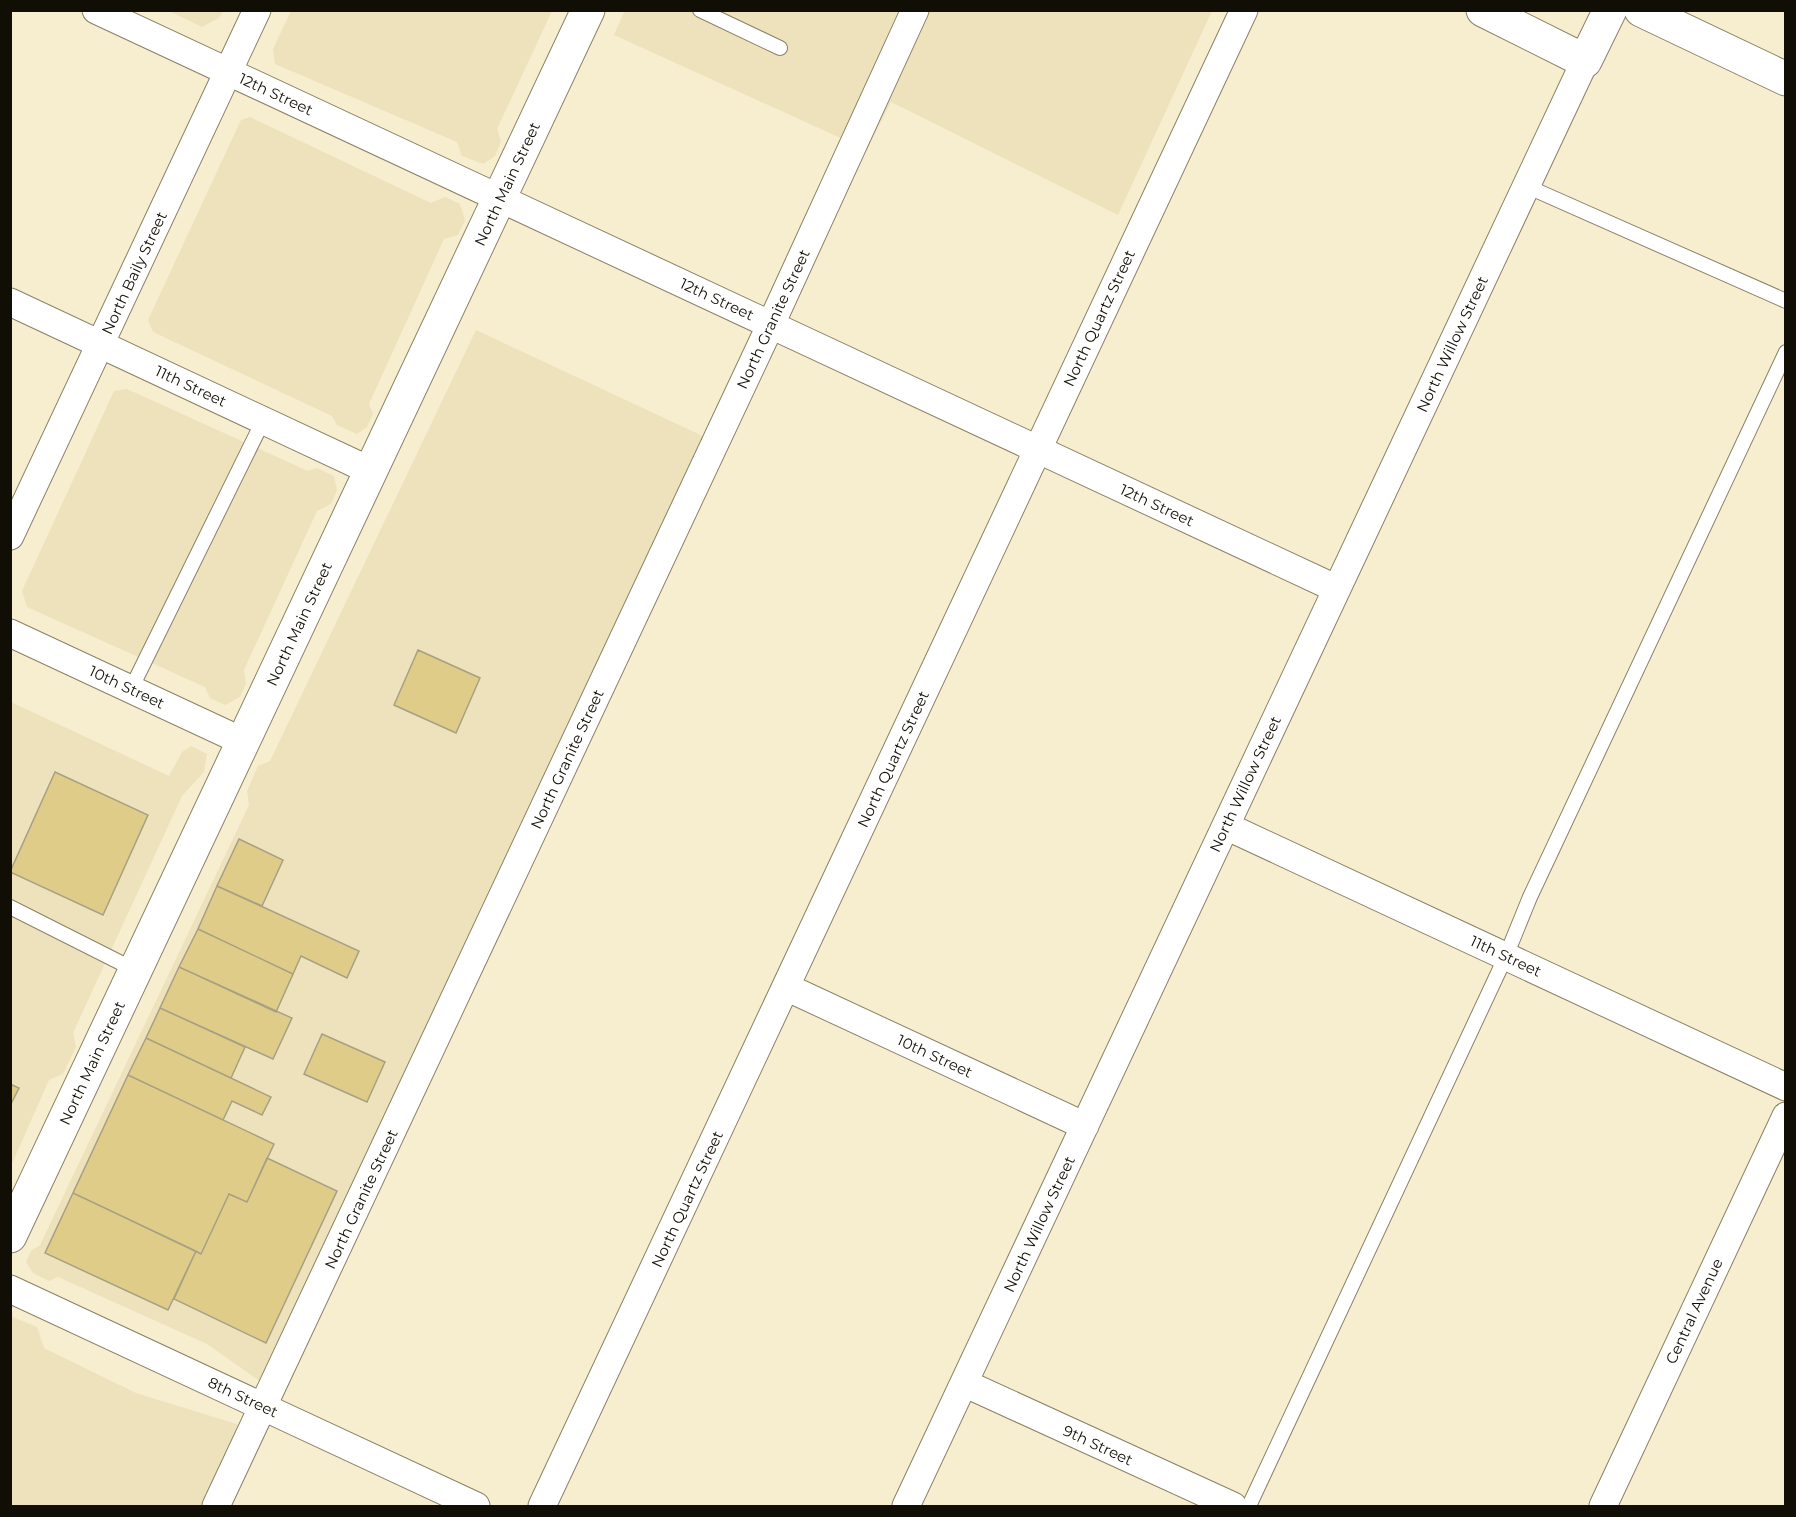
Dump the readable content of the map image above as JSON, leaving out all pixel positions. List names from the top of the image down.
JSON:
{
  "streets": {
    "street": [
      "12th Street",
      "North Main Street",
      "North Baily Street",
      "North Quartz Street",
      "North Granite Street",
      "North Willow Street",
      "11th Street",
      "10th Street",
      "Central Avenue",
      "8th Street",
      "9th Street"
    ]
  },
  "crossings": [
    ["12th Street", "North Main Street"],
    ["12th Street", "North Baily Street"],
    ["12th Street", "North Quartz Street"],
    ["12th Street", "North Granite Street"],
    ["12th Street", "North Willow Street"],
    ["North Main Street", "11th Street"],
    ["North Main Street", "10th Street"],
    ["North Baily Street", "11th Street"],
    ["North Quartz Street", "10th Street"],
    ["North Granite Street", "8th Street"],
    ["North Willow Street", "11th Street"],
    ["North Willow Street", "10th Street"],
    ["North Willow Street", "9th Street"]
  ]
}
